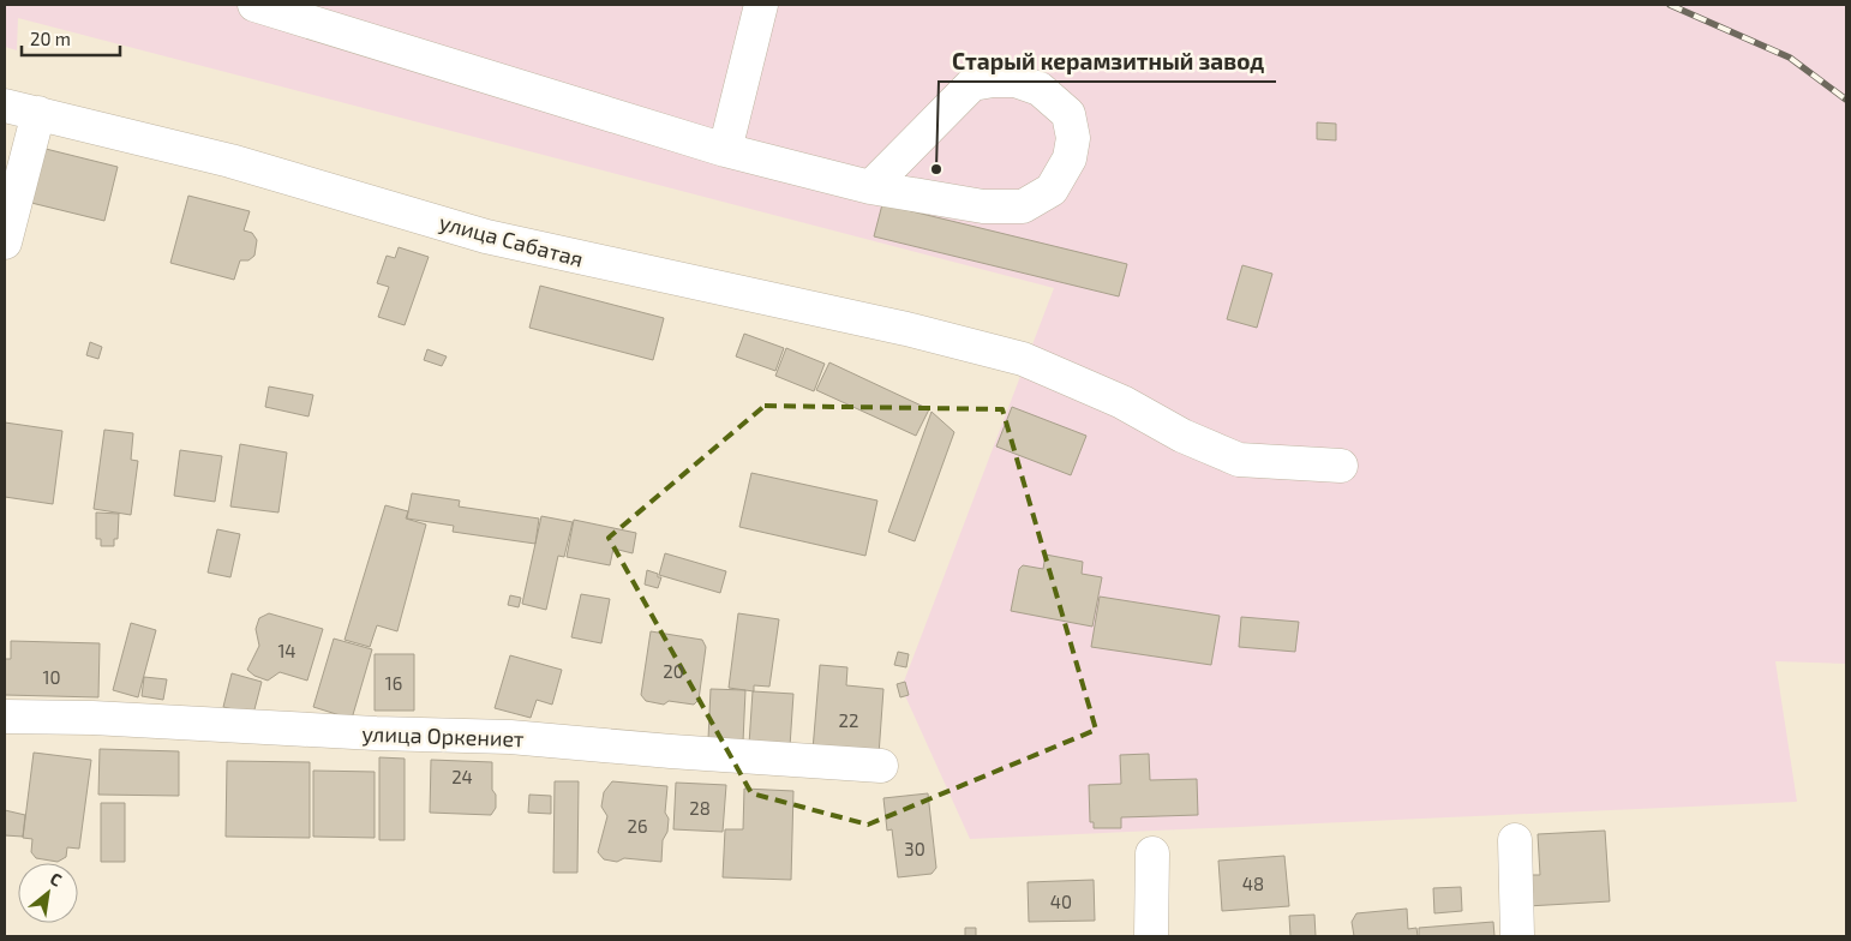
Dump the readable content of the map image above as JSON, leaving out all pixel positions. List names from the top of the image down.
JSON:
{
  "streets": {
    "street": ["улица Сабатая", "улица Оркениет"]
  },
  "places": ["Старый керамзитный завод"],
  "house_numbers": [
    "14",
    "20",
    "10",
    "16",
    "22",
    "24",
    "28",
    "26",
    "30",
    "48",
    "40"
  ],
  "scale_bar": "20 m",
  "north": "top right"
}
